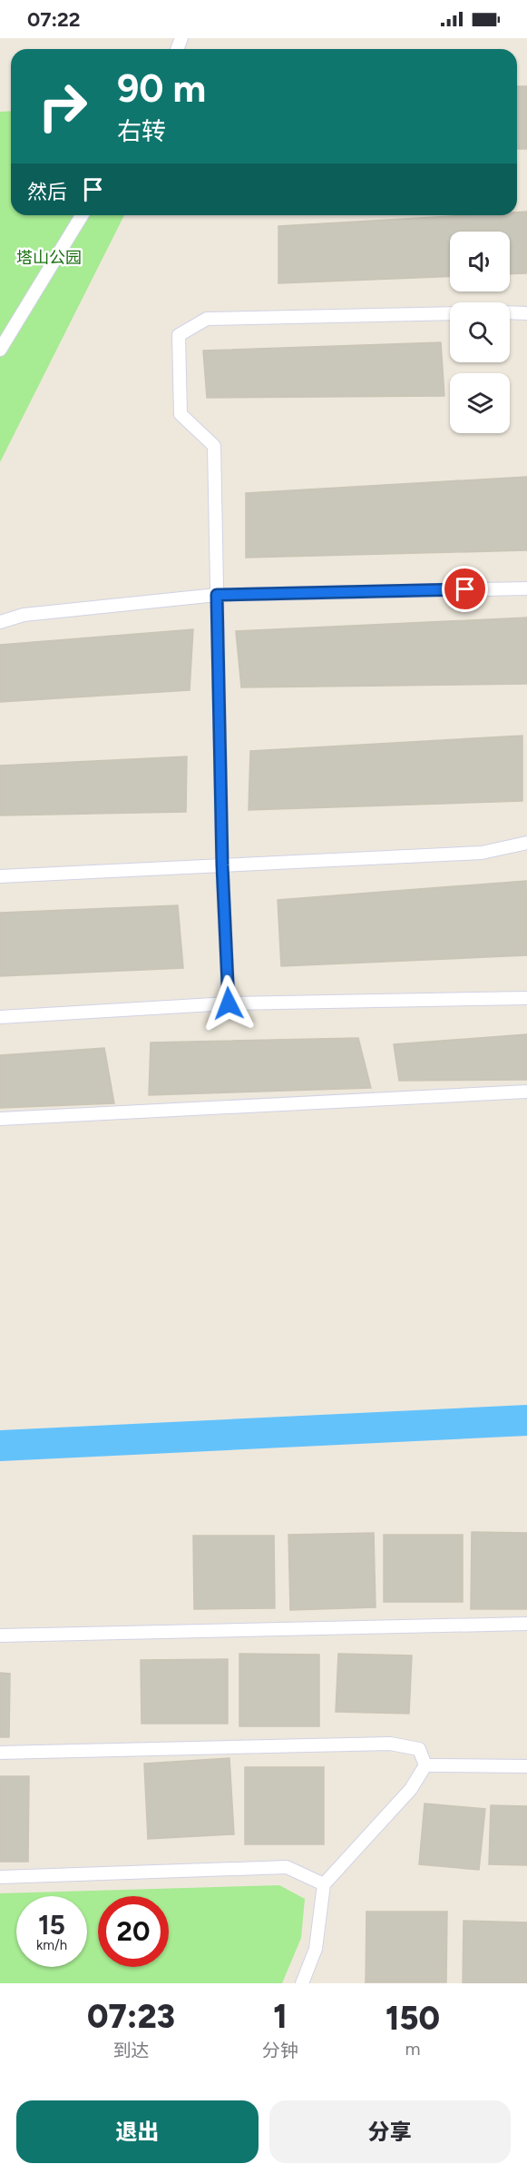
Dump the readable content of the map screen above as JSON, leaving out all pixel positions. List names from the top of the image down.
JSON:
{
  "parks": ["塔山公园"],
  "page": {
    "status": "07:22",
    "turn": ["90 m", "右转"],
    "then": "然后",
    "speed": "15 km/h",
    "limit": "20",
    "eta": [
      "07:23",
      "到达",
      "1",
      "分钟",
      "150",
      "m"
    ],
    "buttons": ["退出", "分享"]
  }
}
